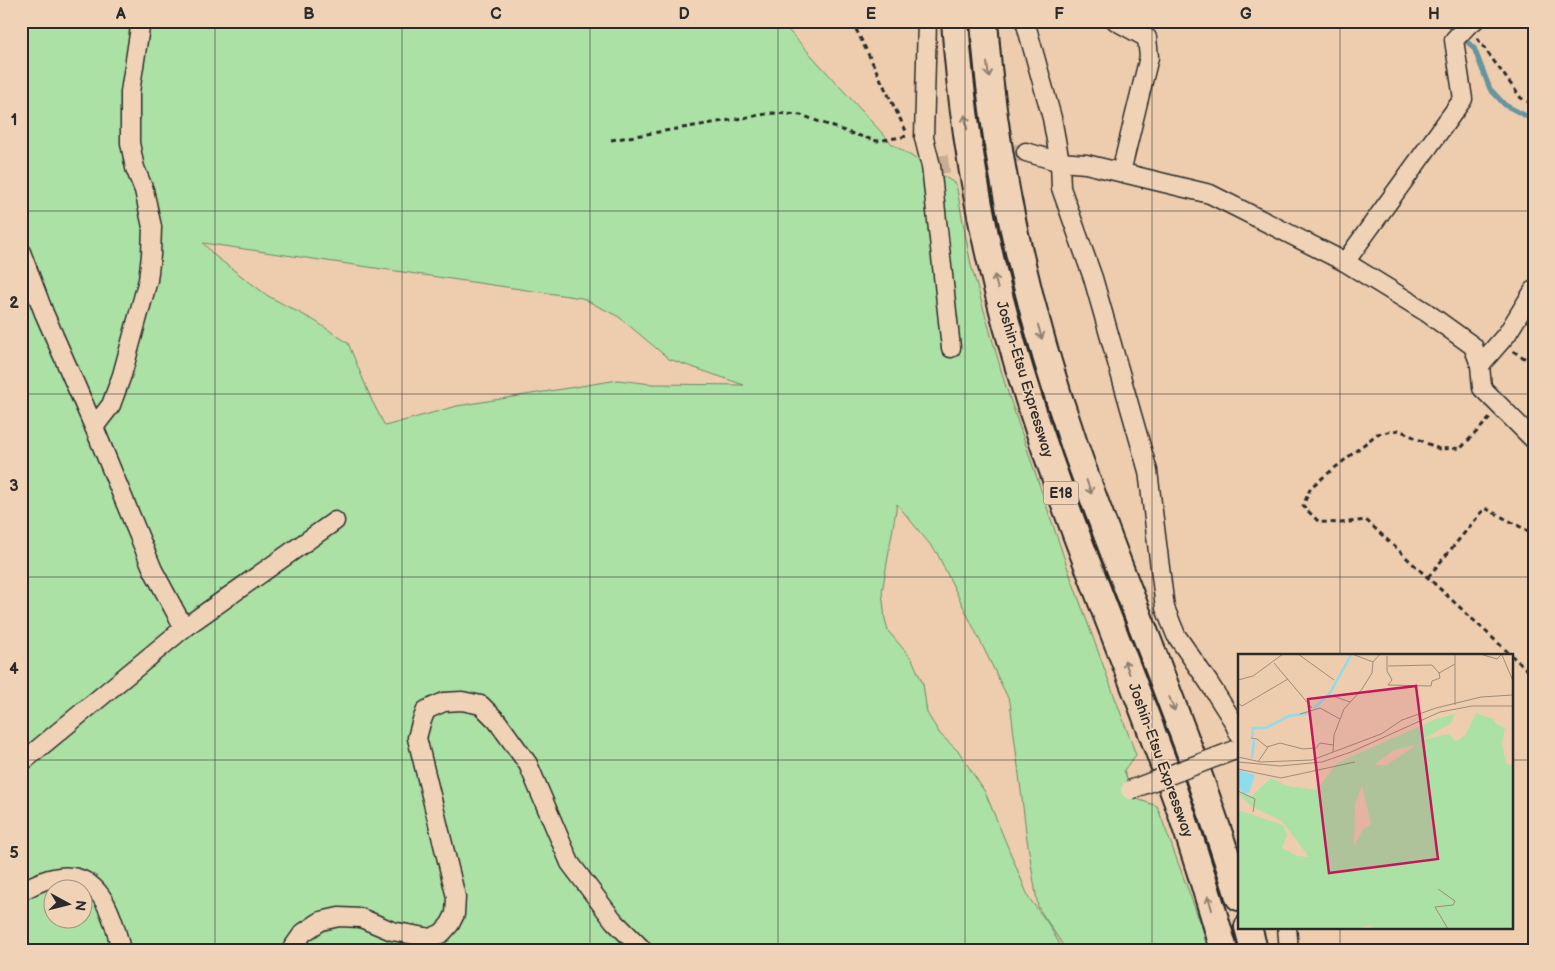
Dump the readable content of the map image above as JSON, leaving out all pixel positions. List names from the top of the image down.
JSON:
{
  "streets": {
    "highway": ["Joshin-Etsu Expressway", "E18"]
  },
  "north": "right",
  "grid": {
    "columns": [
      "A",
      "B",
      "C",
      "D",
      "E",
      "F",
      "G",
      "H"
    ],
    "rows": [
      "1",
      "2",
      "3",
      "4",
      "5"
    ]
  }
}
